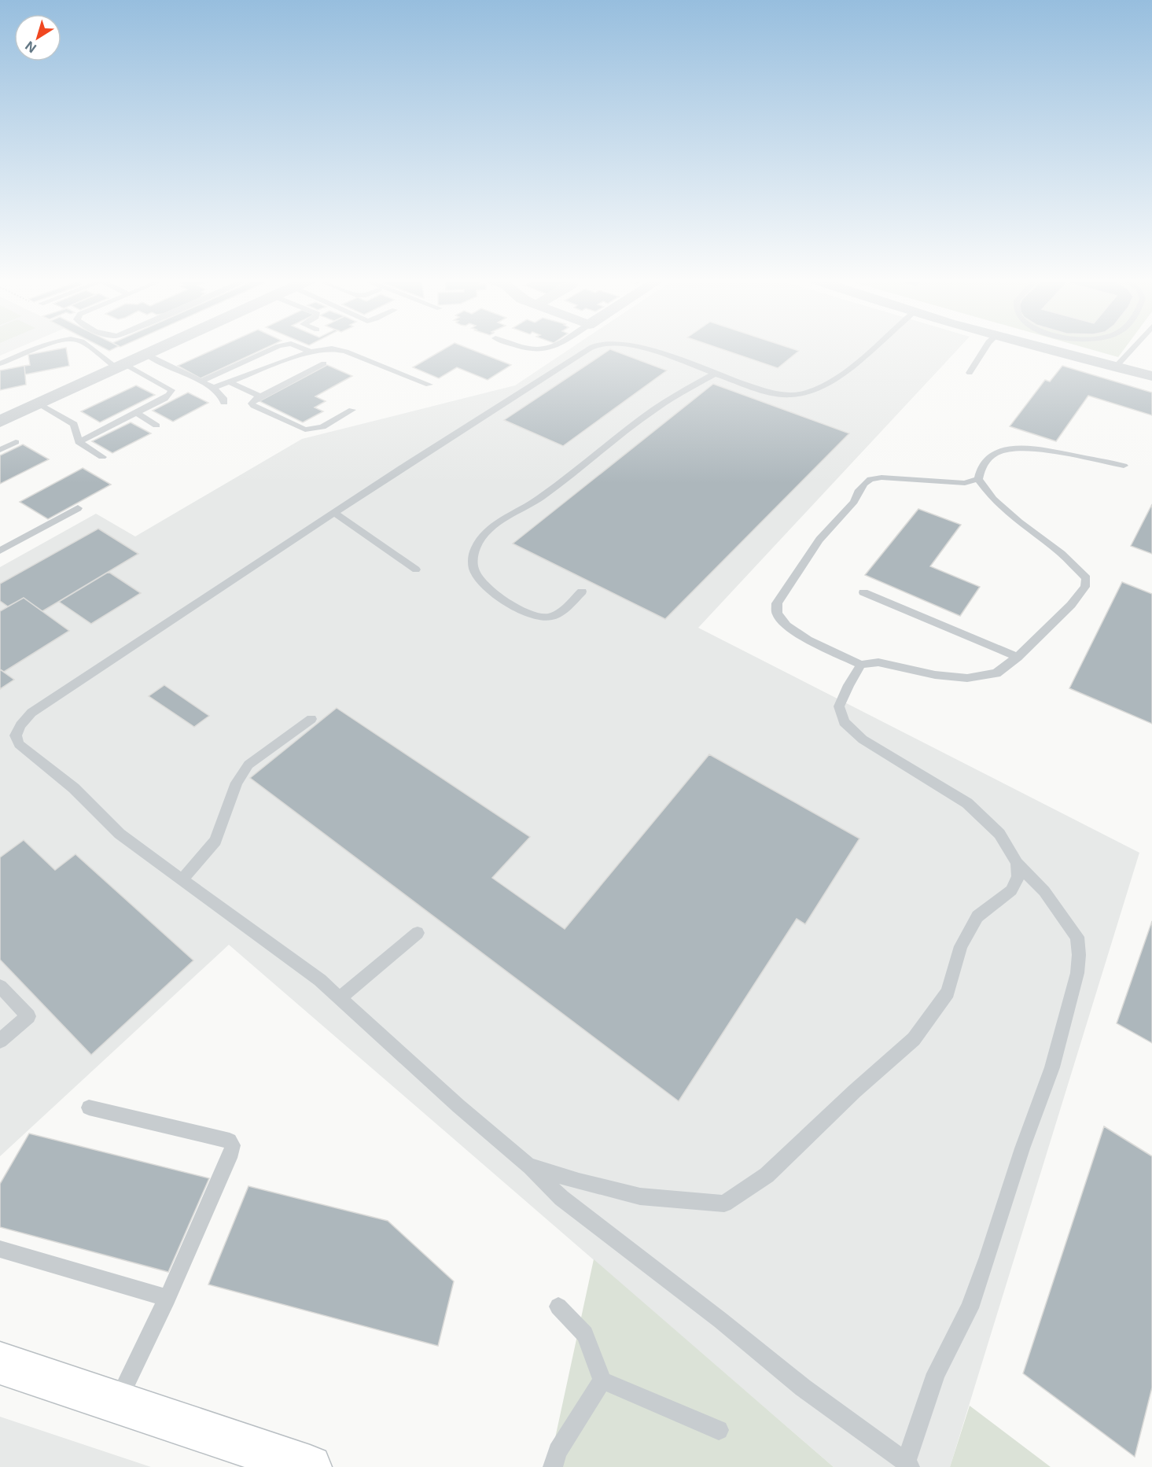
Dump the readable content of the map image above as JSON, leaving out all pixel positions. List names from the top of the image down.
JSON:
{
  "north": "bottom left"
}
